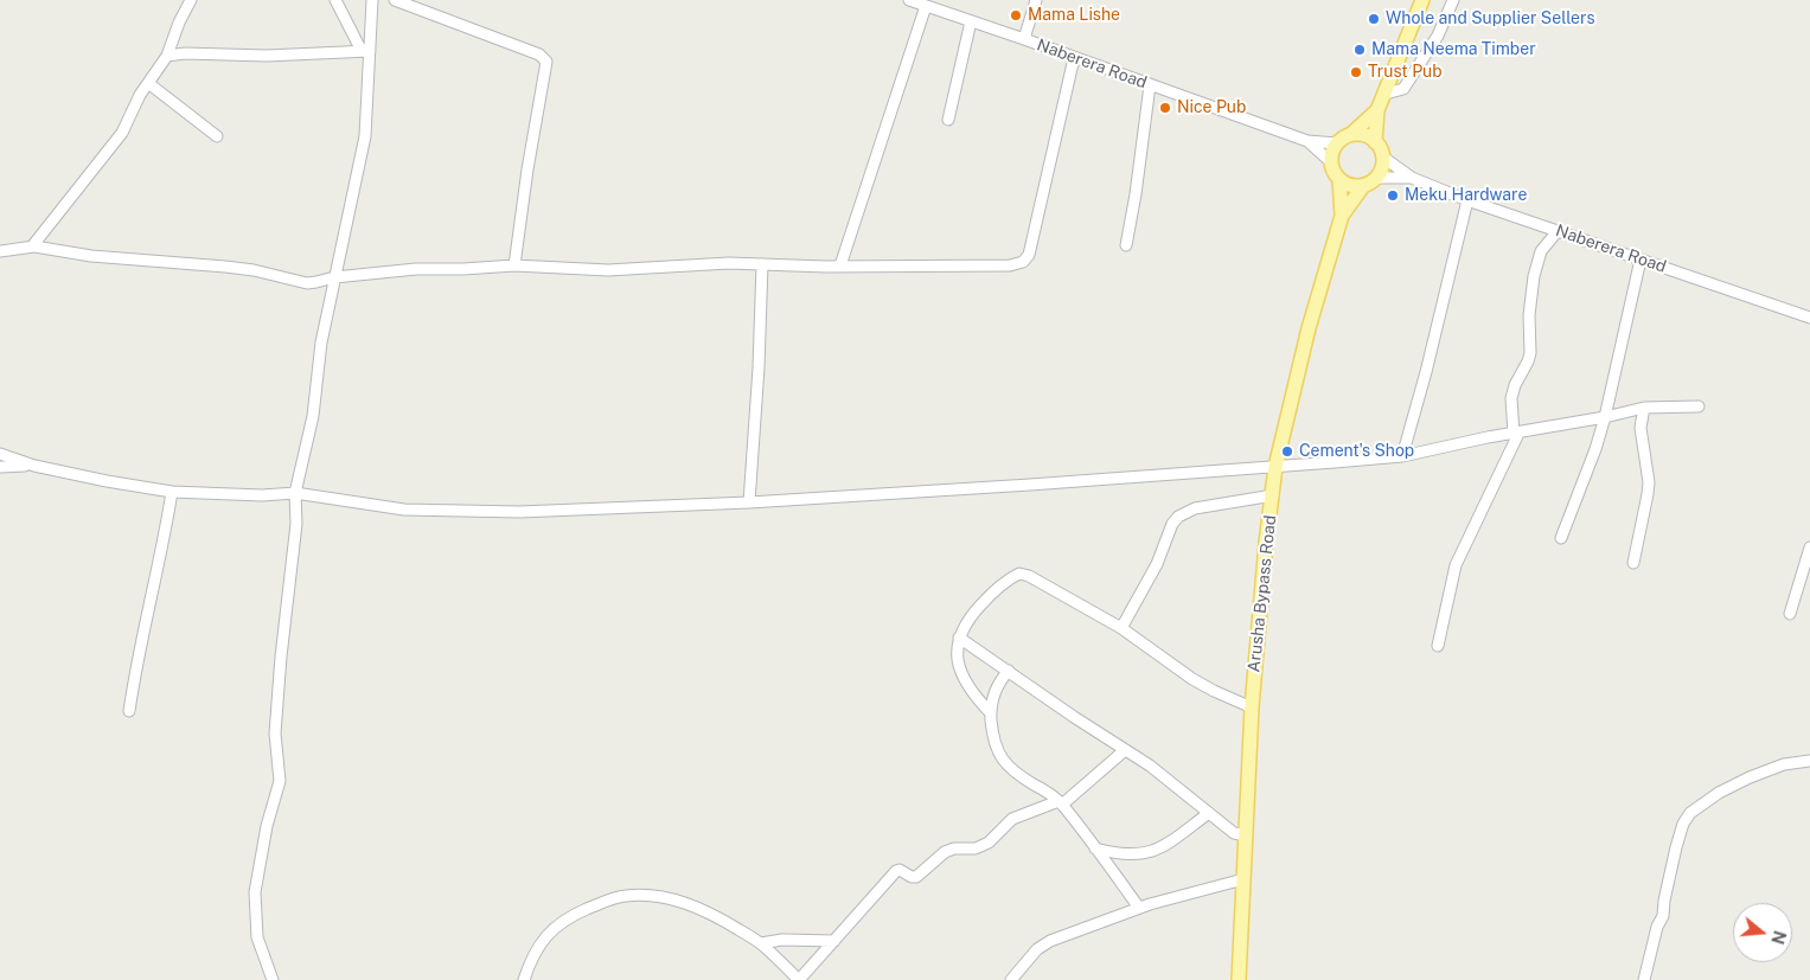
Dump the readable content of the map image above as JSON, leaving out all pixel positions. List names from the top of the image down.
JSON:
{
  "streets": {
    "main road": ["Arusha Bypass Road"],
    "street": ["Naberera Road"]
  },
  "crossings": [
    ["Naberera Road", "Arusha Bypass Road"]
  ],
  "places": [
    "Mama Lishe",
    "Whole and Supplier Sellers",
    "Mama Neema Timber",
    "Trust Pub",
    "Nice Pub",
    "Meku Hardware",
    "Cement's Shop"
  ],
  "north": "right"
}
